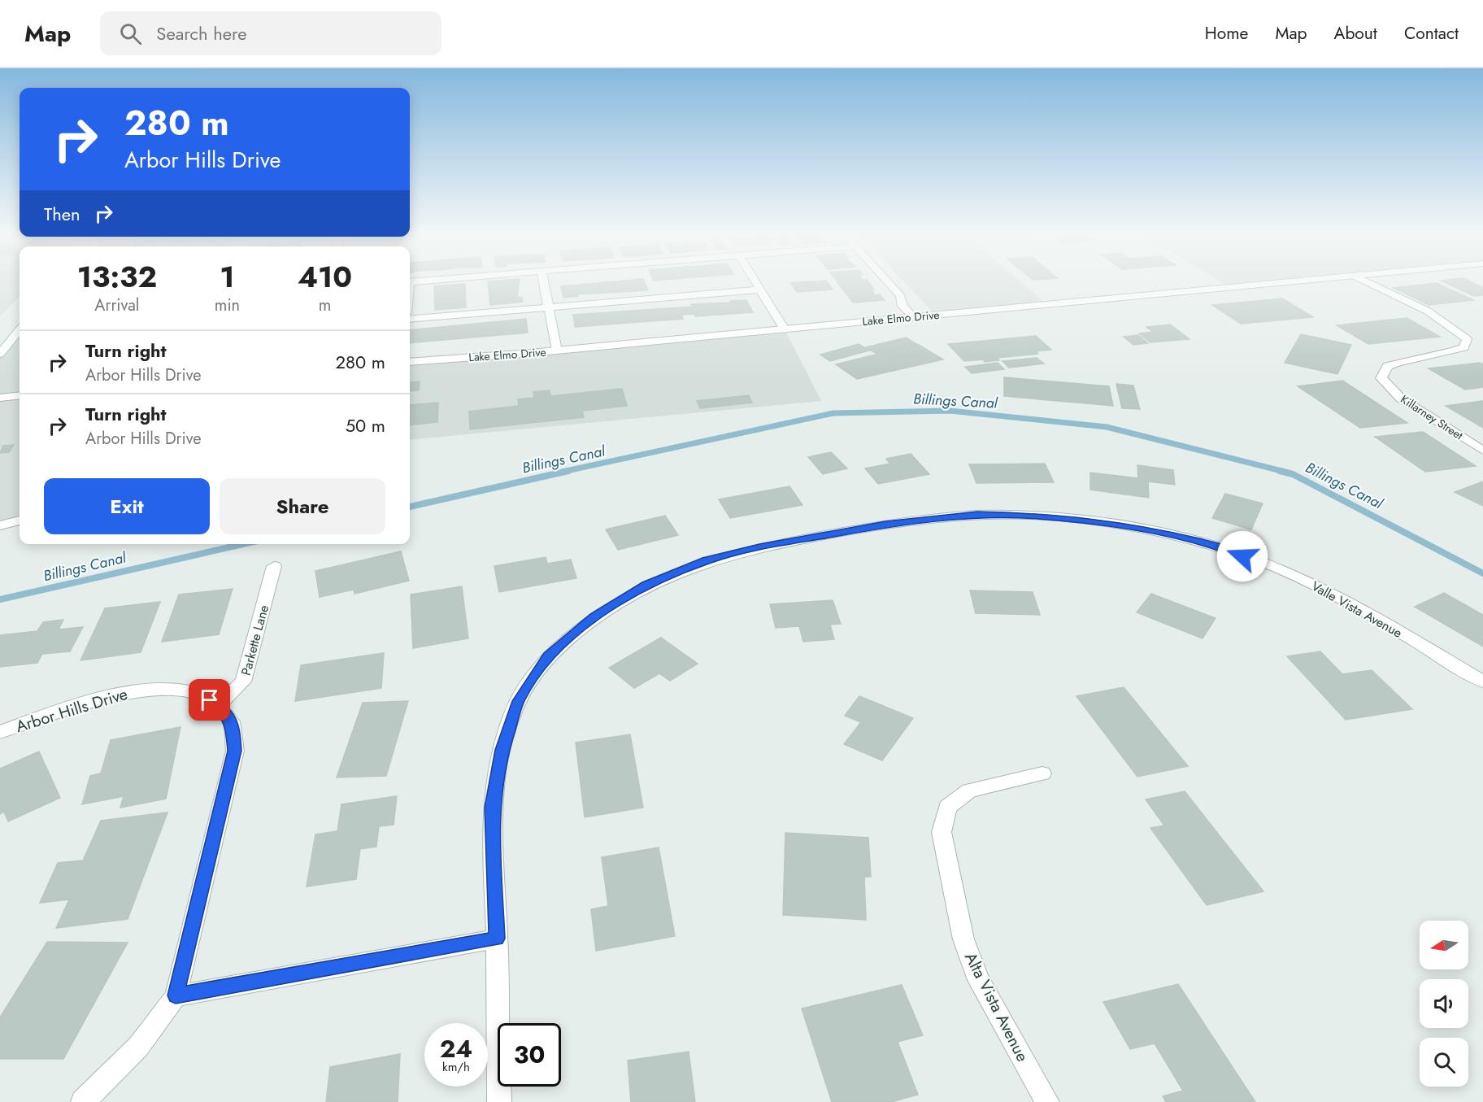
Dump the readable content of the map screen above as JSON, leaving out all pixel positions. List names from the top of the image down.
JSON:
{
  "streets": {
    "street": [
      "Lake Elmo Drive",
      "Killarney Street",
      "Valle Vista Avenue",
      "Parkette Lane",
      "Arbor Hills Drive",
      "Alta Vista Avenue"
    ]
  },
  "crossings": [
    ["Parkette Lane", "Arbor Hills Drive"]
  ],
  "water": ["Billings Canal"],
  "north": "left",
  "page": {
    "header": "Map",
    "search": "Search here",
    "nav": [
      "Home",
      "Map",
      "About",
      "Contact"
    ],
    "turn": ["280 m", "Arbor Hills Drive"],
    "then": "Then",
    "eta": [
      "13:32",
      "Arrival",
      "1",
      "min",
      "410",
      "m"
    ],
    "list": [
      {
        "name": "Turn right",
        "note": "Arbor Hills Drive",
        "value": "280 m"
      },
      {
        "name": "Turn right",
        "note": "Arbor Hills Drive",
        "value": "50 m"
      }
    ],
    "buttons": ["Exit", "Share"],
    "speed": "24 km/h",
    "limit": "30"
  }
}
